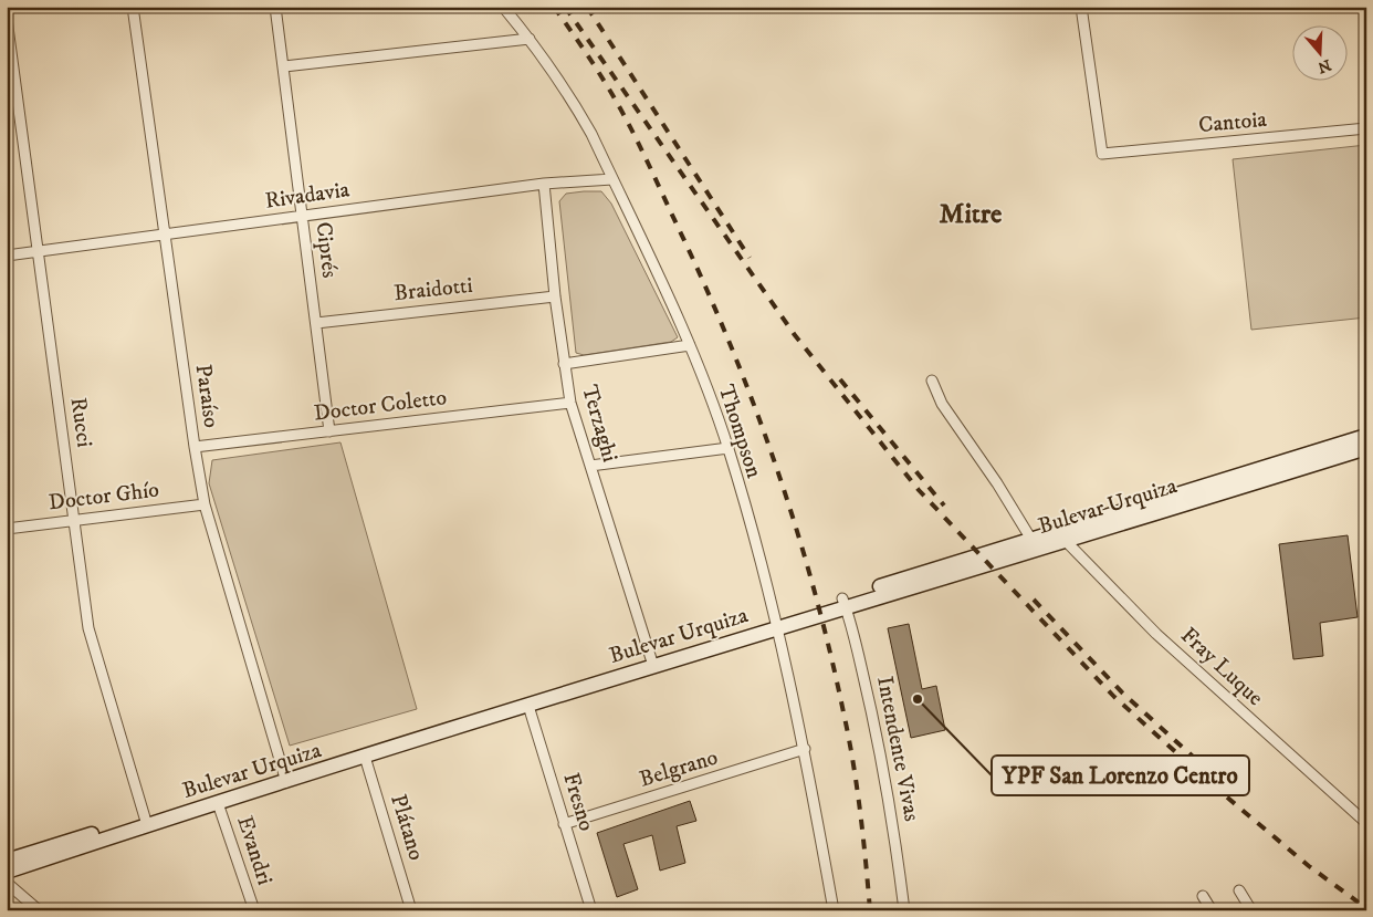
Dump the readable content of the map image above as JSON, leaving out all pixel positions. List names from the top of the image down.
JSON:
{
  "streets": {
    "main road": ["Bulevar Urquiza"],
    "street": [
      "Cantoia",
      "Rivadavia",
      "Ciprés",
      "Braidotti",
      "Paraíso",
      "Doctor Coletto",
      "Rucci",
      "Terzaghi",
      "Thompson",
      "Doctor Ghío",
      "Fray Luque",
      "Intendente Vivas",
      "Belgrano",
      "Fresno",
      "Plátano",
      "Evandri"
    ]
  },
  "crossings": [
    ["Rivadavia", "Ciprés"],
    ["Rivadavia", "Paraíso"],
    ["Rivadavia", "Rucci"],
    ["Rivadavia", "Terzaghi"],
    ["Rivadavia", "Thompson"],
    ["Ciprés", "Braidotti"],
    ["Ciprés", "Doctor Coletto"],
    ["Braidotti", "Terzaghi"],
    ["Paraíso", "Doctor Coletto"],
    ["Paraíso", "Doctor Ghío"],
    ["Paraíso", "Bulevar Urquiza"],
    ["Doctor Coletto", "Terzaghi"],
    ["Rucci", "Doctor Ghío"],
    ["Rucci", "Bulevar Urquiza"],
    ["Terzaghi", "Bulevar Urquiza"],
    ["Thompson", "Bulevar Urquiza"],
    ["Thompson", "Belgrano"],
    ["Bulevar Urquiza", "Fray Luque"],
    ["Bulevar Urquiza", "Intendente Vivas"],
    ["Bulevar Urquiza", "Fresno"],
    ["Bulevar Urquiza", "Plátano"],
    ["Bulevar Urquiza", "Evandri"],
    ["Belgrano", "Fresno"]
  ],
  "districts": ["Mitre"],
  "places": ["YPF San Lorenzo Centro"],
  "north": "bottom"
}
